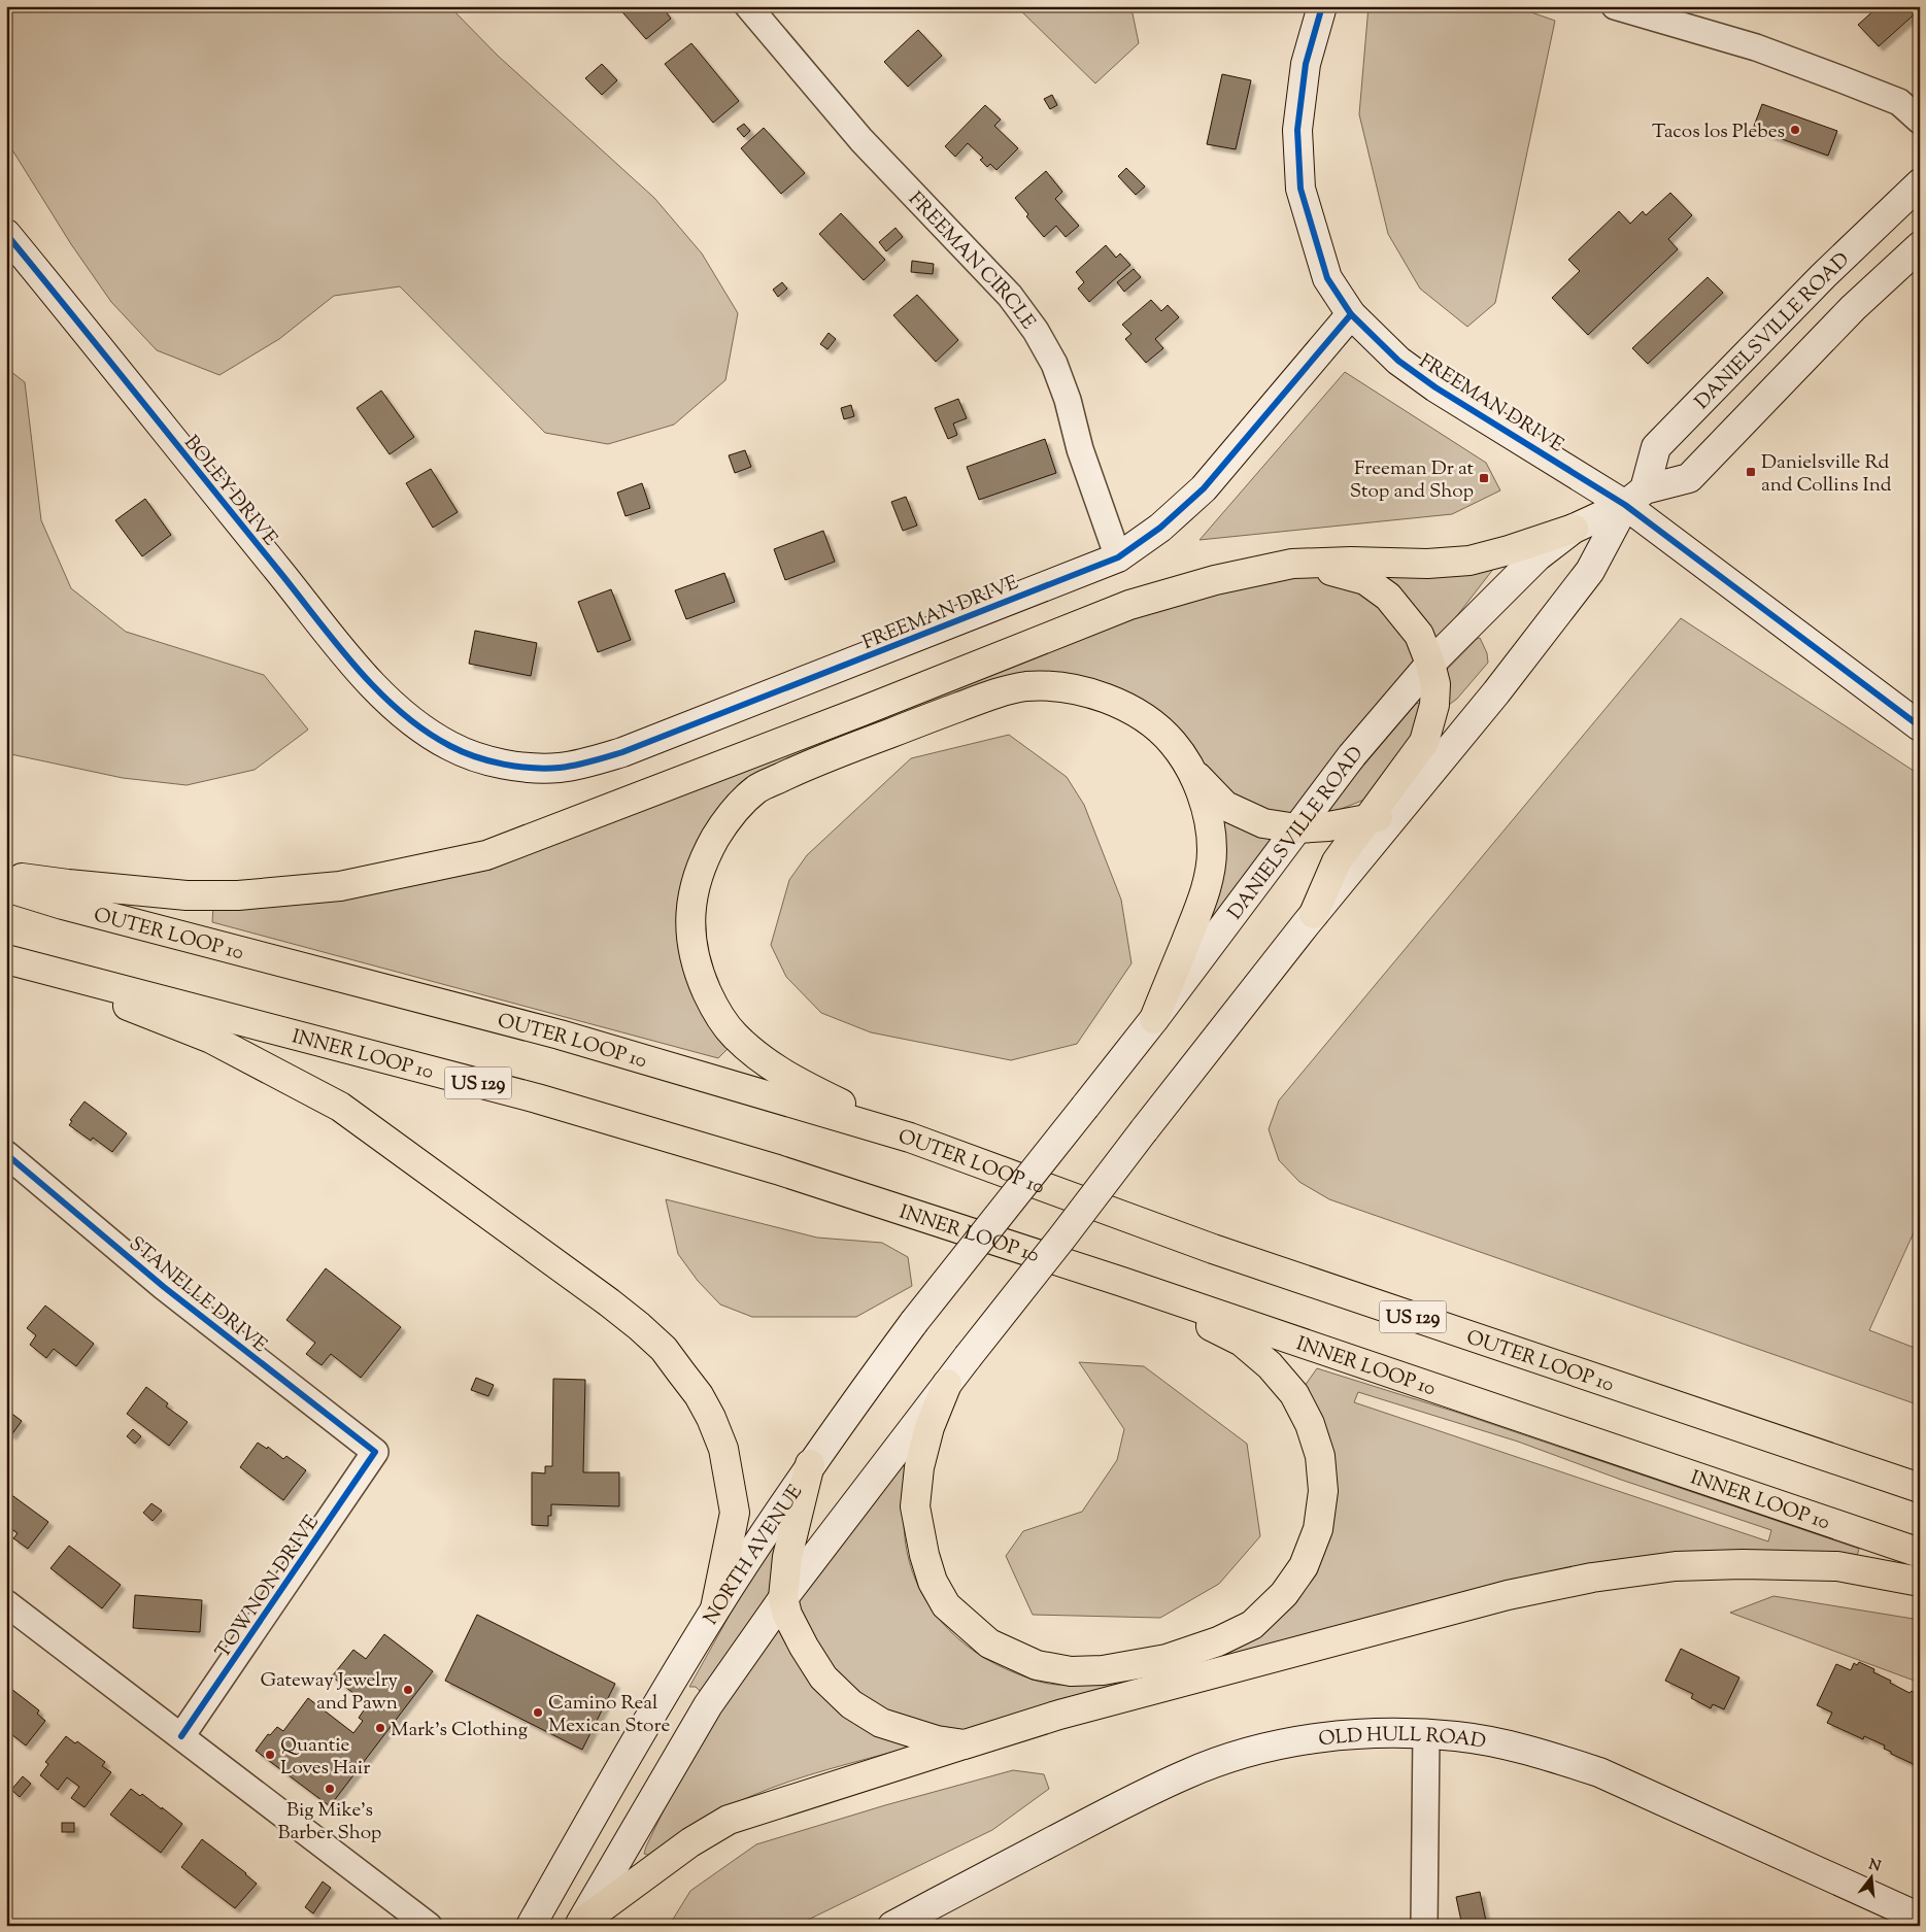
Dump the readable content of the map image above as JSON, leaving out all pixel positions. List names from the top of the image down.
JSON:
{
  "streets": {
    "highway": ["OUTER LOOP 10", "INNER LOOP 10", "US 129"],
    "main road": [
      "DANIELSVILLE ROAD",
      "FREEMAN DRIVE",
      "BOLEY DRIVE",
      "NORTH AVENUE",
      "OLD HULL ROAD"
    ],
    "street": ["FREEMAN CIRCLE", "STANELLE DRIVE", "TOWNON DRIVE"]
  },
  "crossings": [
    ["FREEMAN CIRCLE", "FREEMAN DRIVE"],
    ["DANIELSVILLE ROAD", "FREEMAN DRIVE"],
    ["DANIELSVILLE ROAD", "NORTH AVENUE"],
    ["FREEMAN DRIVE", "BOLEY DRIVE"],
    ["STANELLE DRIVE", "TOWNON DRIVE"]
  ],
  "places": {
    "other": [
      "Tacos los Plebes",
      "Gateway Jewelry and Pawn",
      "Camino Real Mexican Store",
      "Mark's Clothing",
      "Quantie Loves Hair",
      "Big Mike's Barber Shop"
    ],
    "transit": ["Danielsville Rd and Collins Ind", "Freeman Dr at Stop and Shop"]
  },
  "north": "top"
}
